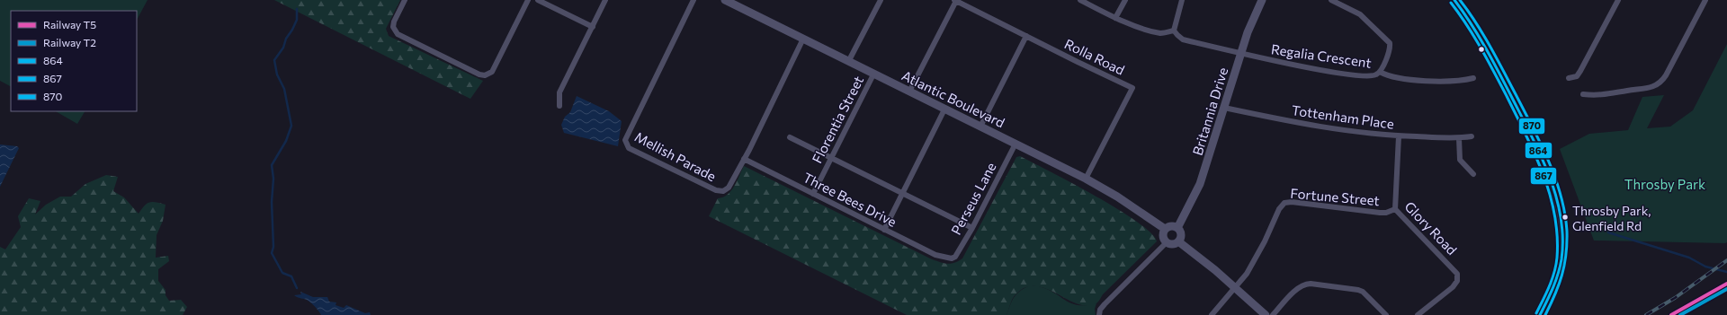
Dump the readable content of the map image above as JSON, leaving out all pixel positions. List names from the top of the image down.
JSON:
{
  "streets": {
    "street": [
      "Regalia Crescent",
      "Rolla Road",
      "Atlantic Boulevard",
      "Britannia Drive",
      "Tottenham Place",
      "Florentia Street",
      "Mellish Parade",
      "Fortune Street",
      "Perseus Lane",
      "Three Bees Drive",
      "Glory Road"
    ]
  },
  "crossings": [
    ["Regalia Crescent", "Britannia Drive"],
    ["Rolla Road", "Atlantic Boulevard"],
    ["Atlantic Boulevard", "Britannia Drive"],
    ["Atlantic Boulevard", "Florentia Street"],
    ["Atlantic Boulevard", "Mellish Parade"],
    ["Atlantic Boulevard", "Perseus Lane"],
    ["Britannia Drive", "Tottenham Place"],
    ["Tottenham Place", "Glory Road"],
    ["Florentia Street", "Three Bees Drive"],
    ["Mellish Parade", "Three Bees Drive"],
    ["Fortune Street", "Glory Road"],
    ["Perseus Lane", "Three Bees Drive"]
  ],
  "parks": ["Throsby Park"],
  "places": ["Throsby Park, Glenfield Rd"],
  "lines": [
    "transit line 864",
    "transit line 870",
    "transit line 867",
    "rail line T5",
    "rail line T2"
  ],
  "legend": [
    "Railway T5",
    "Railway T2",
    "864",
    "867",
    "870"
  ]
}
